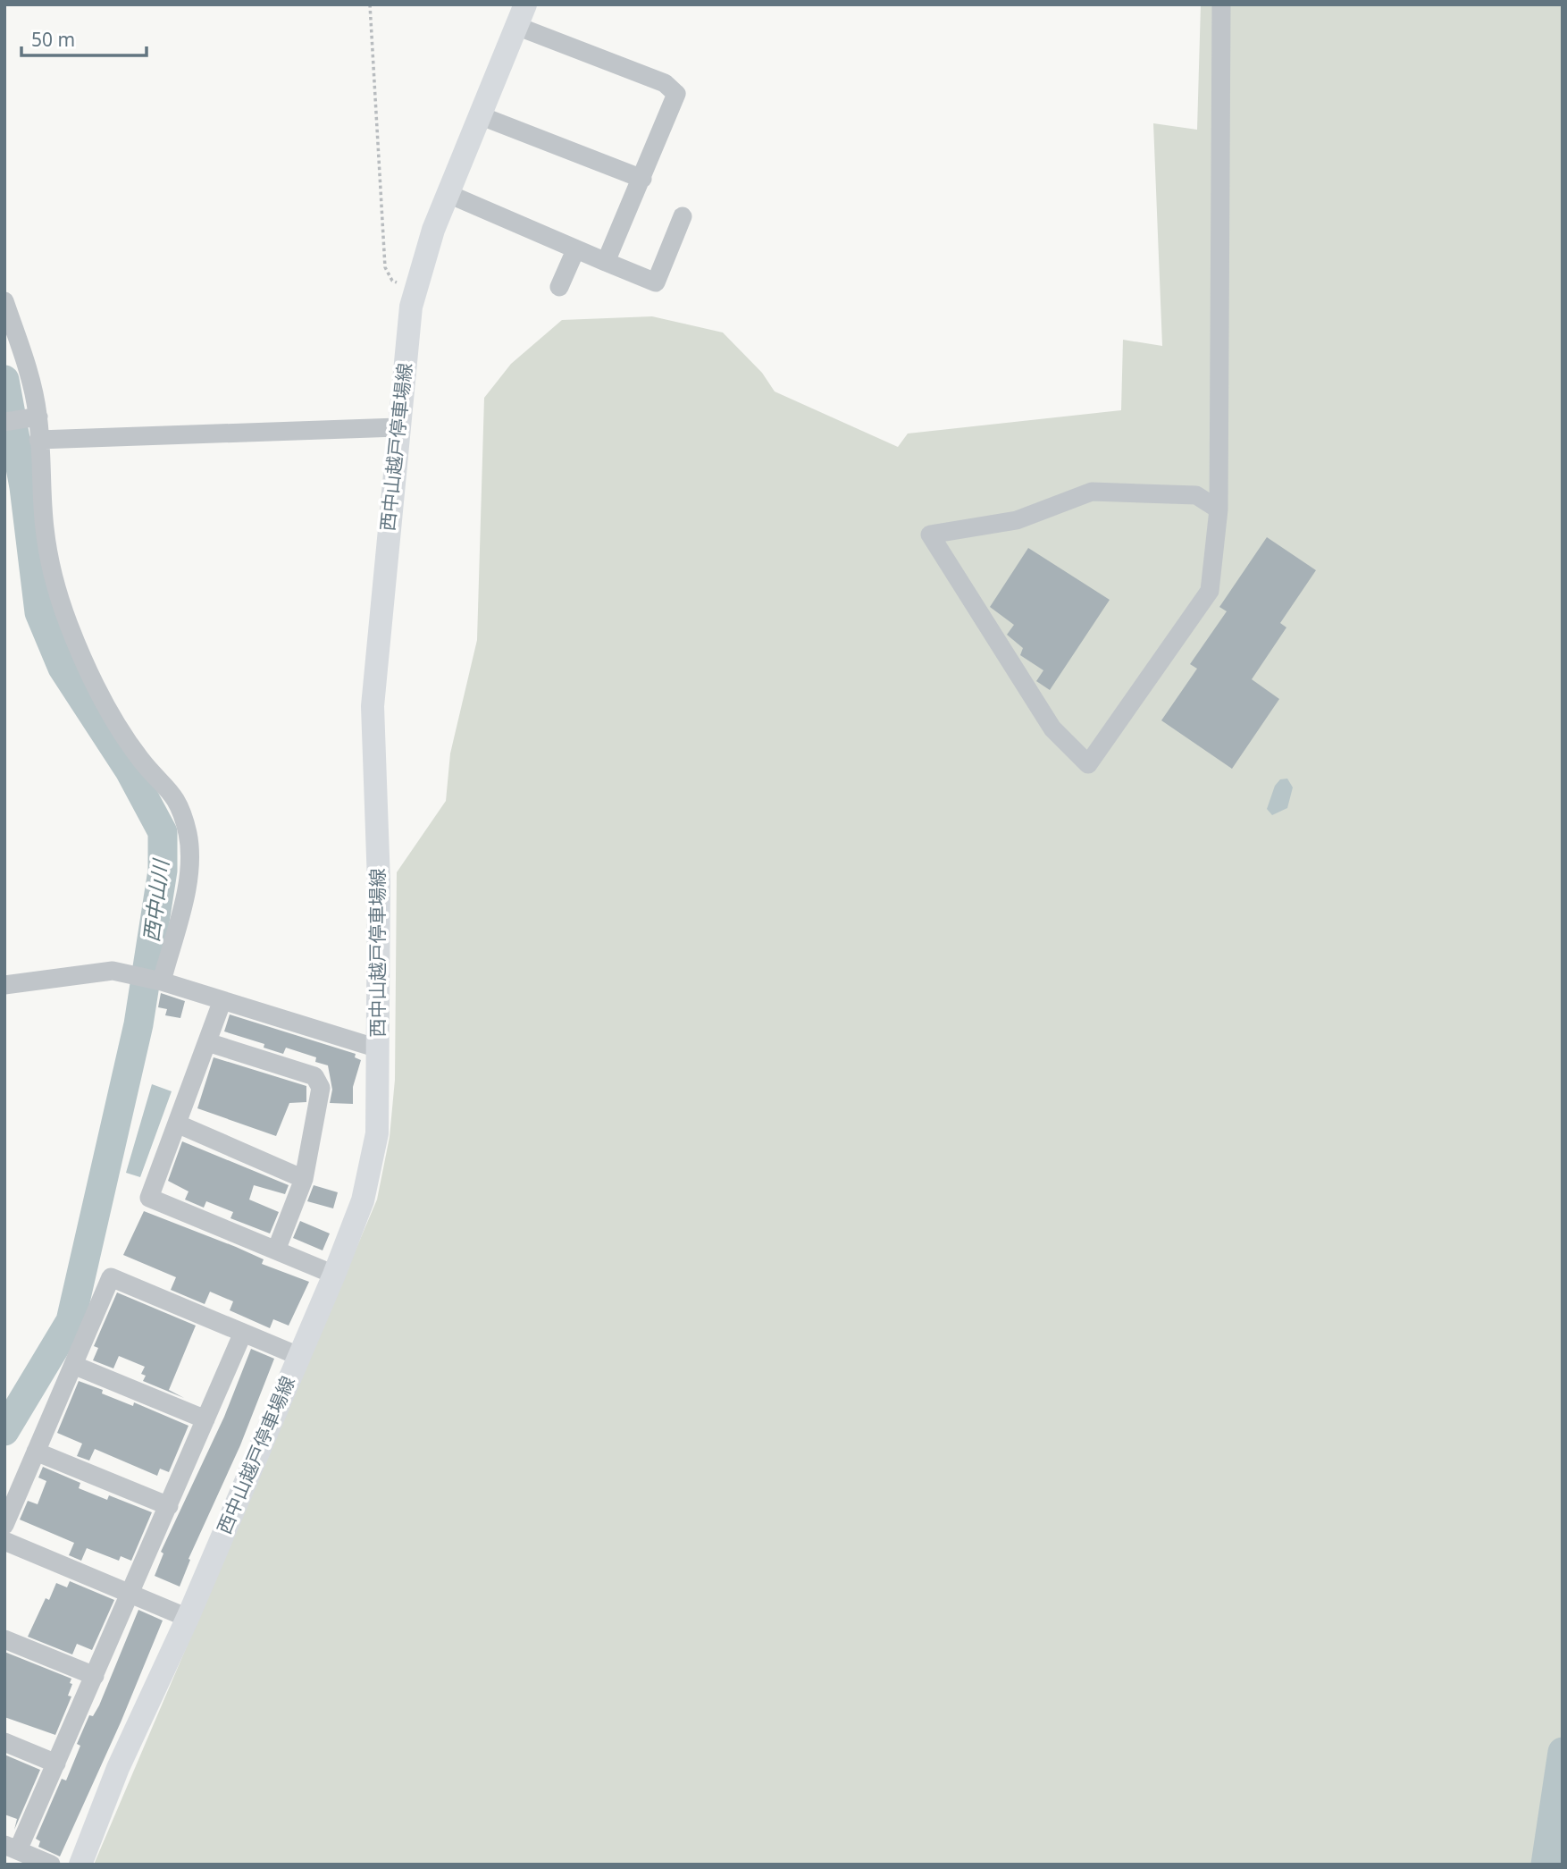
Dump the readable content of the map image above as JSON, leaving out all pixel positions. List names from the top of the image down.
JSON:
{
  "streets": {
    "main road": ["西中山越戸停車場線"]
  },
  "water": ["西中山川"],
  "scale_bar": "50 m"
}
